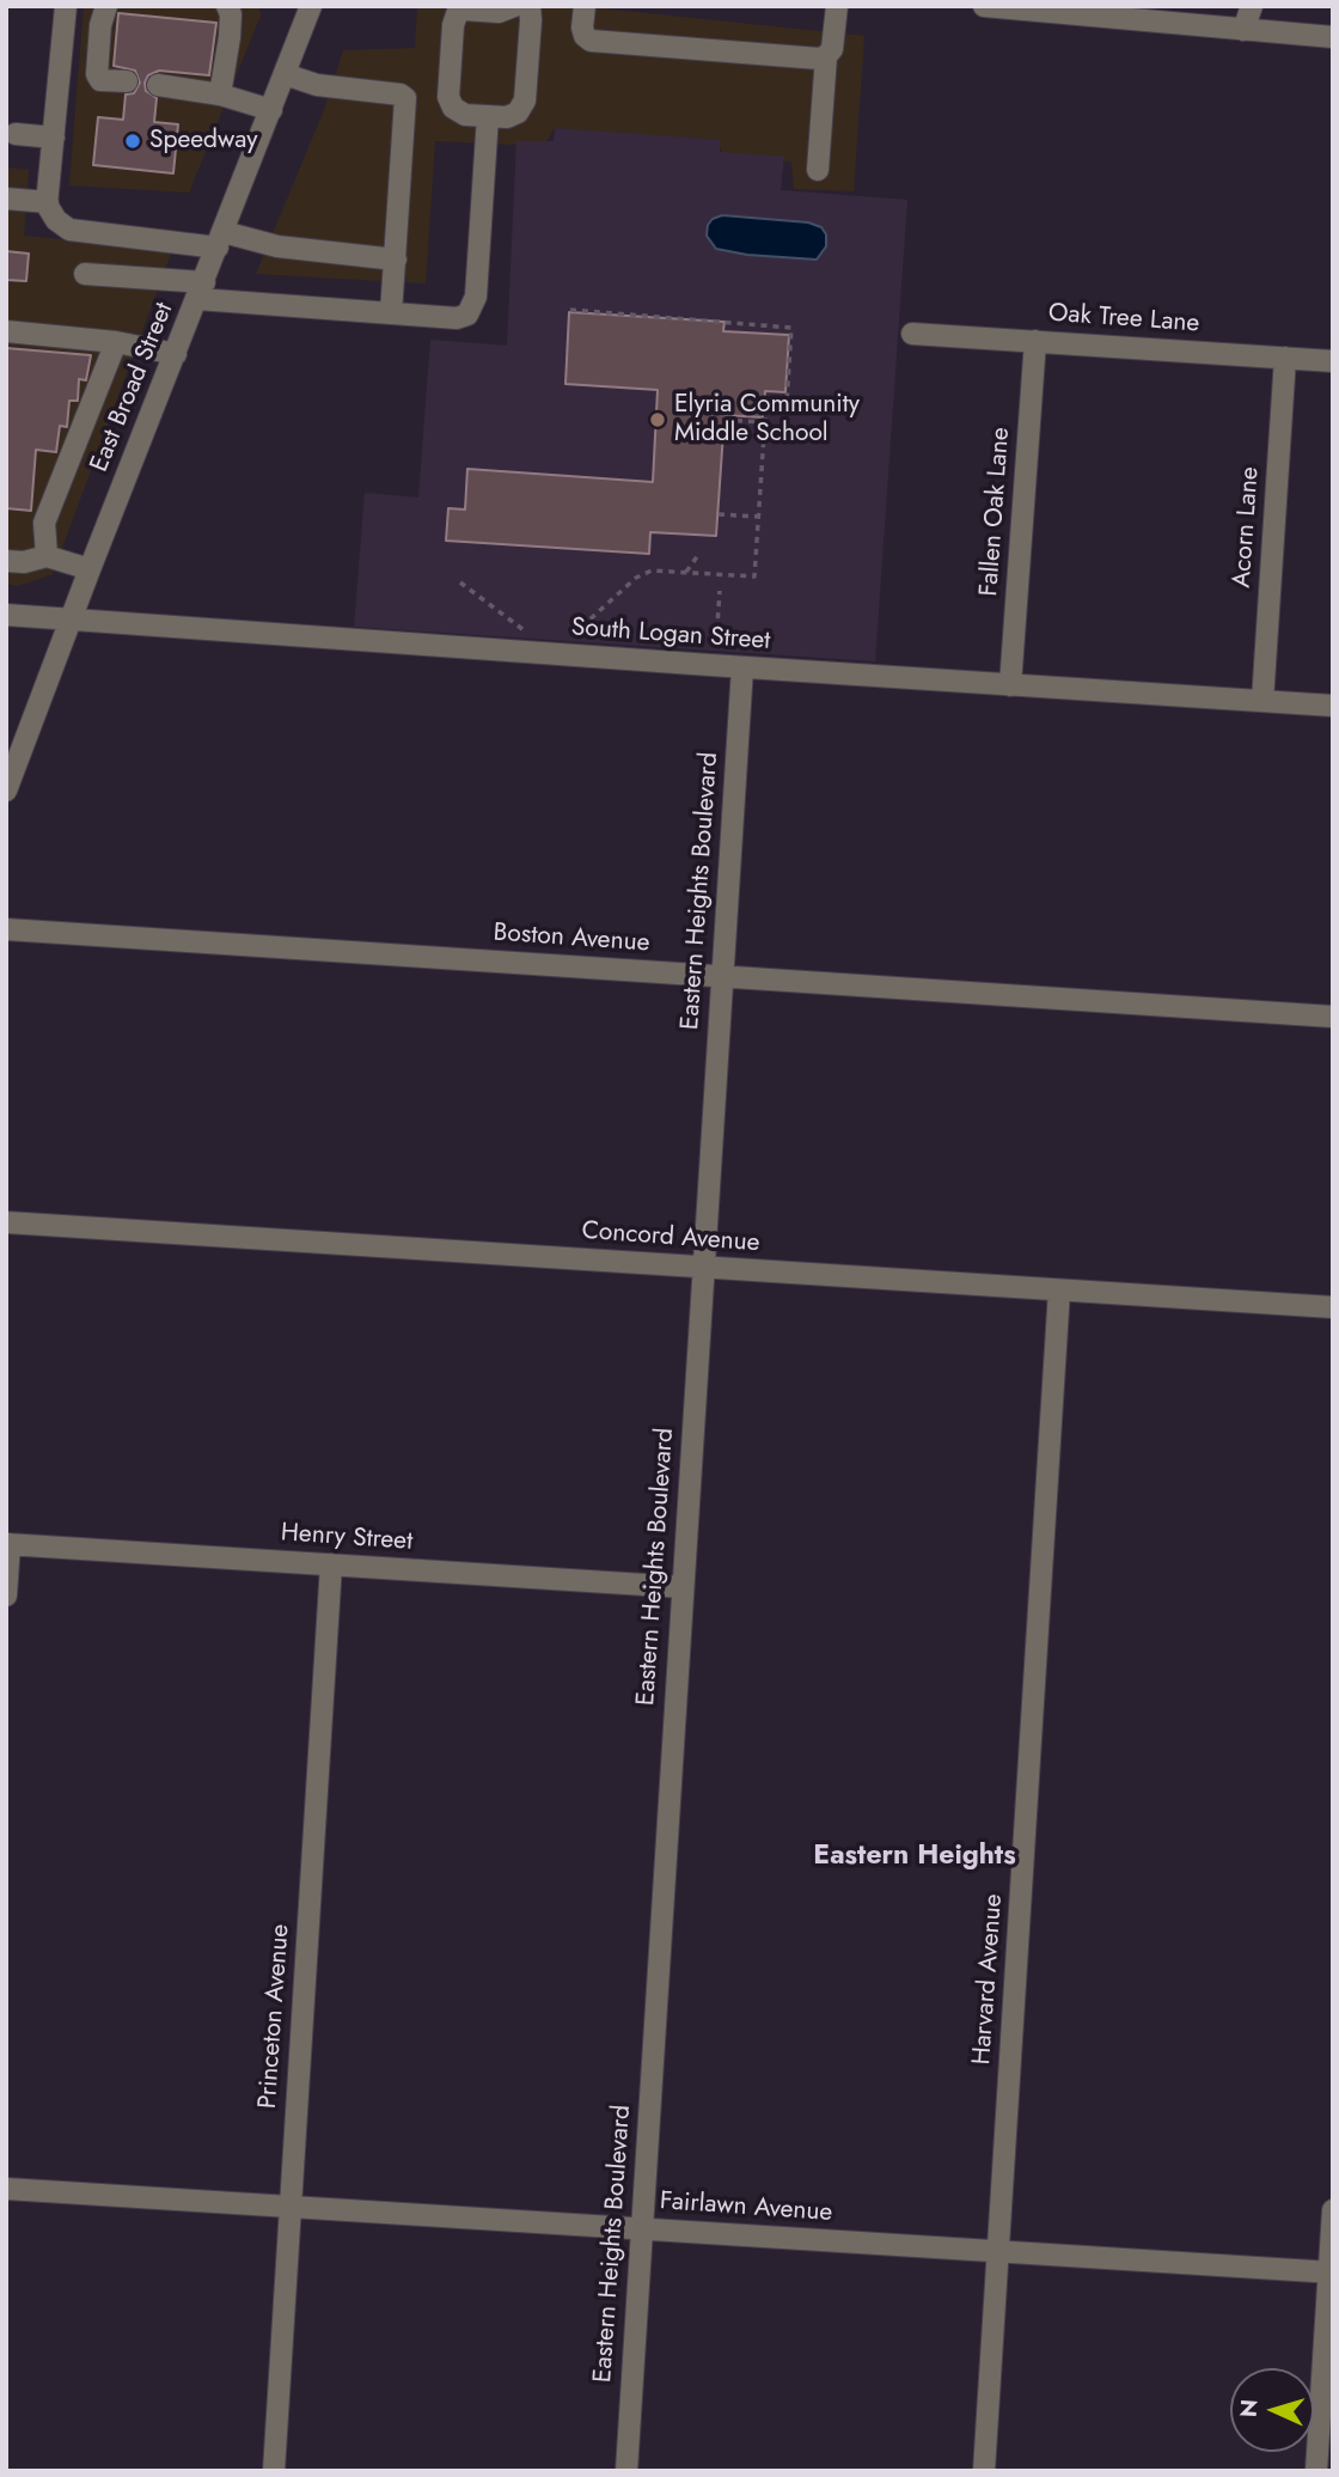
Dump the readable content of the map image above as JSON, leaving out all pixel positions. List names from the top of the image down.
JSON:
{
  "streets": {
    "street": [
      "Oak Tree Lane",
      "East Broad Street",
      "Fallen Oak Lane",
      "Acorn Lane",
      "South Logan Street",
      "Eastern Heights Boulevard",
      "Boston Avenue",
      "Concord Avenue",
      "Henry Street",
      "Harvard Avenue",
      "Princeton Avenue",
      "Fairlawn Avenue"
    ]
  },
  "crossings": [
    ["Oak Tree Lane", "Fallen Oak Lane"],
    ["Oak Tree Lane", "Acorn Lane"],
    ["East Broad Street", "South Logan Street"],
    ["Fallen Oak Lane", "South Logan Street"],
    ["Acorn Lane", "South Logan Street"],
    ["South Logan Street", "Eastern Heights Boulevard"],
    ["Eastern Heights Boulevard", "Boston Avenue"],
    ["Eastern Heights Boulevard", "Concord Avenue"],
    ["Eastern Heights Boulevard", "Henry Street"],
    ["Eastern Heights Boulevard", "Fairlawn Avenue"],
    ["Concord Avenue", "Harvard Avenue"],
    ["Henry Street", "Princeton Avenue"],
    ["Harvard Avenue", "Fairlawn Avenue"],
    ["Princeton Avenue", "Fairlawn Avenue"]
  ],
  "districts": ["Eastern Heights"],
  "places": ["Speedway", "Elyria Community Middle School"],
  "north": "left"
}
